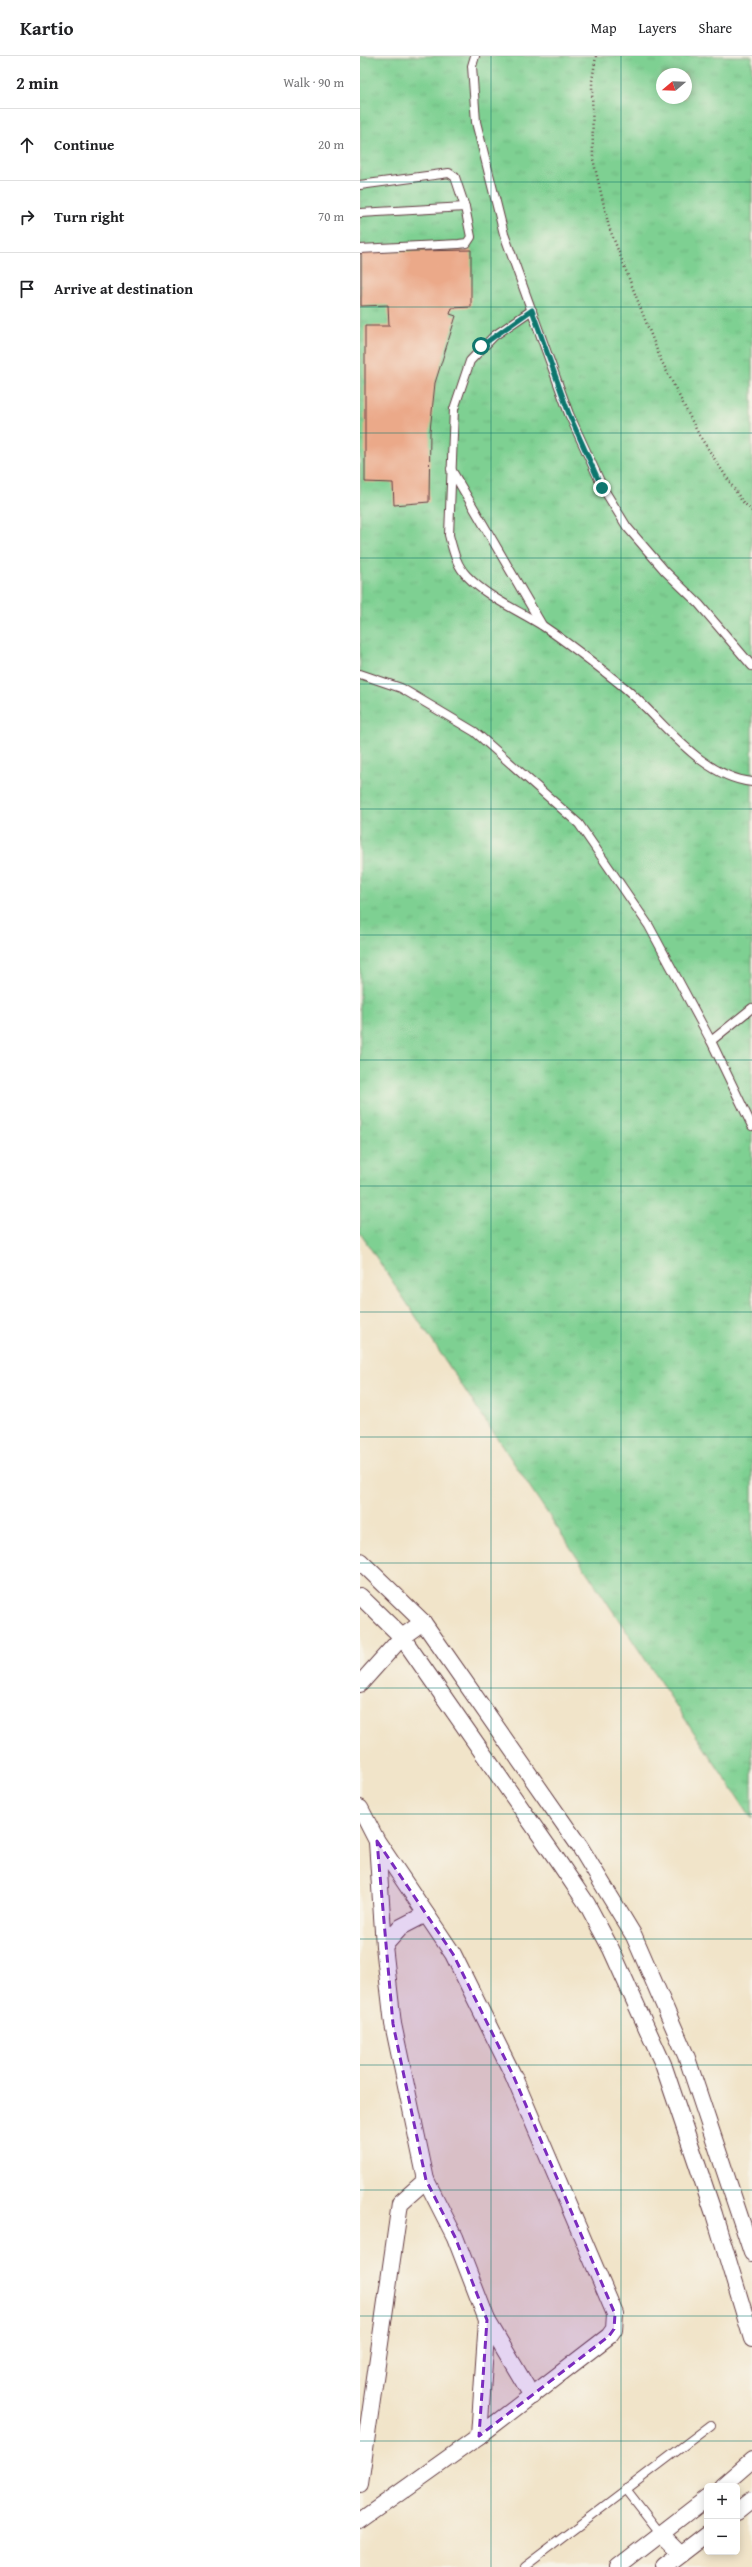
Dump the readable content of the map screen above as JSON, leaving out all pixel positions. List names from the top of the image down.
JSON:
{
  "north": "left",
  "page": {
    "header": "Kartio",
    "nav": ["Map", "Layers", "Share"],
    "heading": ["2 min", "Walk · 90 m"],
    "list": [
      ["Continue", "20 m"],
      ["Turn right", "70 m"],
      "Arrive at destination"
    ],
    "map_buttons": ["+", "−"]
  }
}
